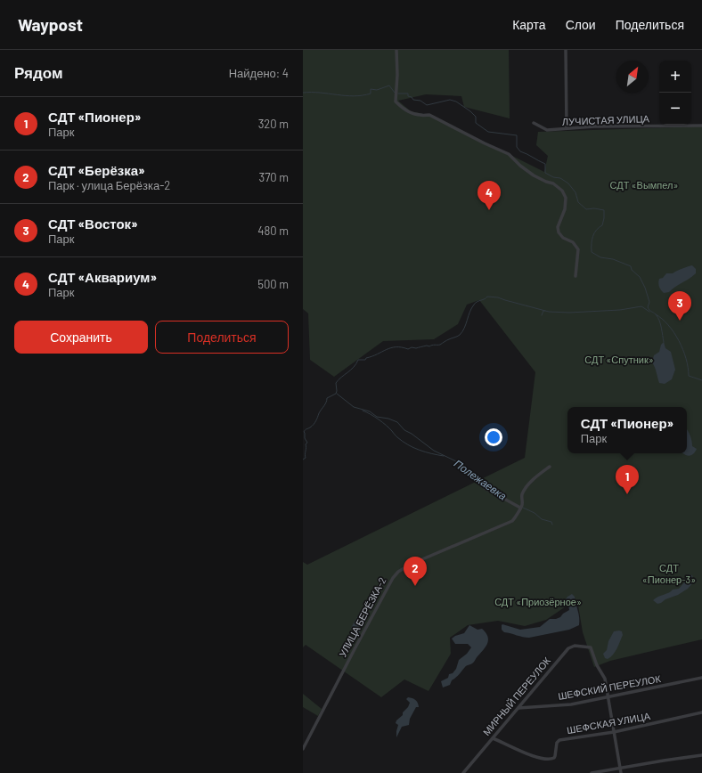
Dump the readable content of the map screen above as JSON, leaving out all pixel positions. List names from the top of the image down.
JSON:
{
  "streets": {
    "street": [
      "ЛУЧИСТАЯ УЛИЦА",
      "УЛИЦА БЕРЁЗКА-2",
      "ШЕФСКИЙ ПЕРЕУЛОК",
      "МИРНЫЙ ПЕРЕУЛОК",
      "ШЕФСКАЯ УЛИЦА"
    ]
  },
  "crossings": [
    ["ШЕФСКИЙ ПЕРЕУЛОК", "МИРНЫЙ ПЕРЕУЛОК"],
    ["МИРНЫЙ ПЕРЕУЛОК", "ШЕФСКАЯ УЛИЦА"]
  ],
  "water": ["Полежаевка"],
  "parks": [
    "СДТ «Вымпел»",
    "СДТ «Спутник»",
    "СДТ «Пионер-3»",
    "СДТ «Приозёрное»"
  ],
  "north": "top right",
  "page": {
    "header": "Waypost",
    "nav": ["Карта", "Слои", "Поделиться"],
    "heading": ["Рядом", "Найдено: 4"],
    "map_buttons": ["+", "−"],
    "list": [
      {
        "mark": "1",
        "name": "СДТ «Пионер»",
        "note": "Парк",
        "value": "320 m"
      },
      {
        "mark": "2",
        "name": "СДТ «Берёзка»",
        "note": "Парк · улица Берёзка-2",
        "value": "370 m"
      },
      {
        "mark": "3",
        "name": "СДТ «Восток»",
        "note": "Парк",
        "value": "480 m"
      },
      {
        "mark": "4",
        "name": "СДТ «Аквариум»",
        "note": "Парк",
        "value": "500 m"
      }
    ],
    "pins": [
      "4",
      "3",
      "1",
      "2"
    ],
    "buttons": ["Сохранить", "Поделиться"],
    "popup": ["СДТ «Пионер»", "Парк"]
  }
}
